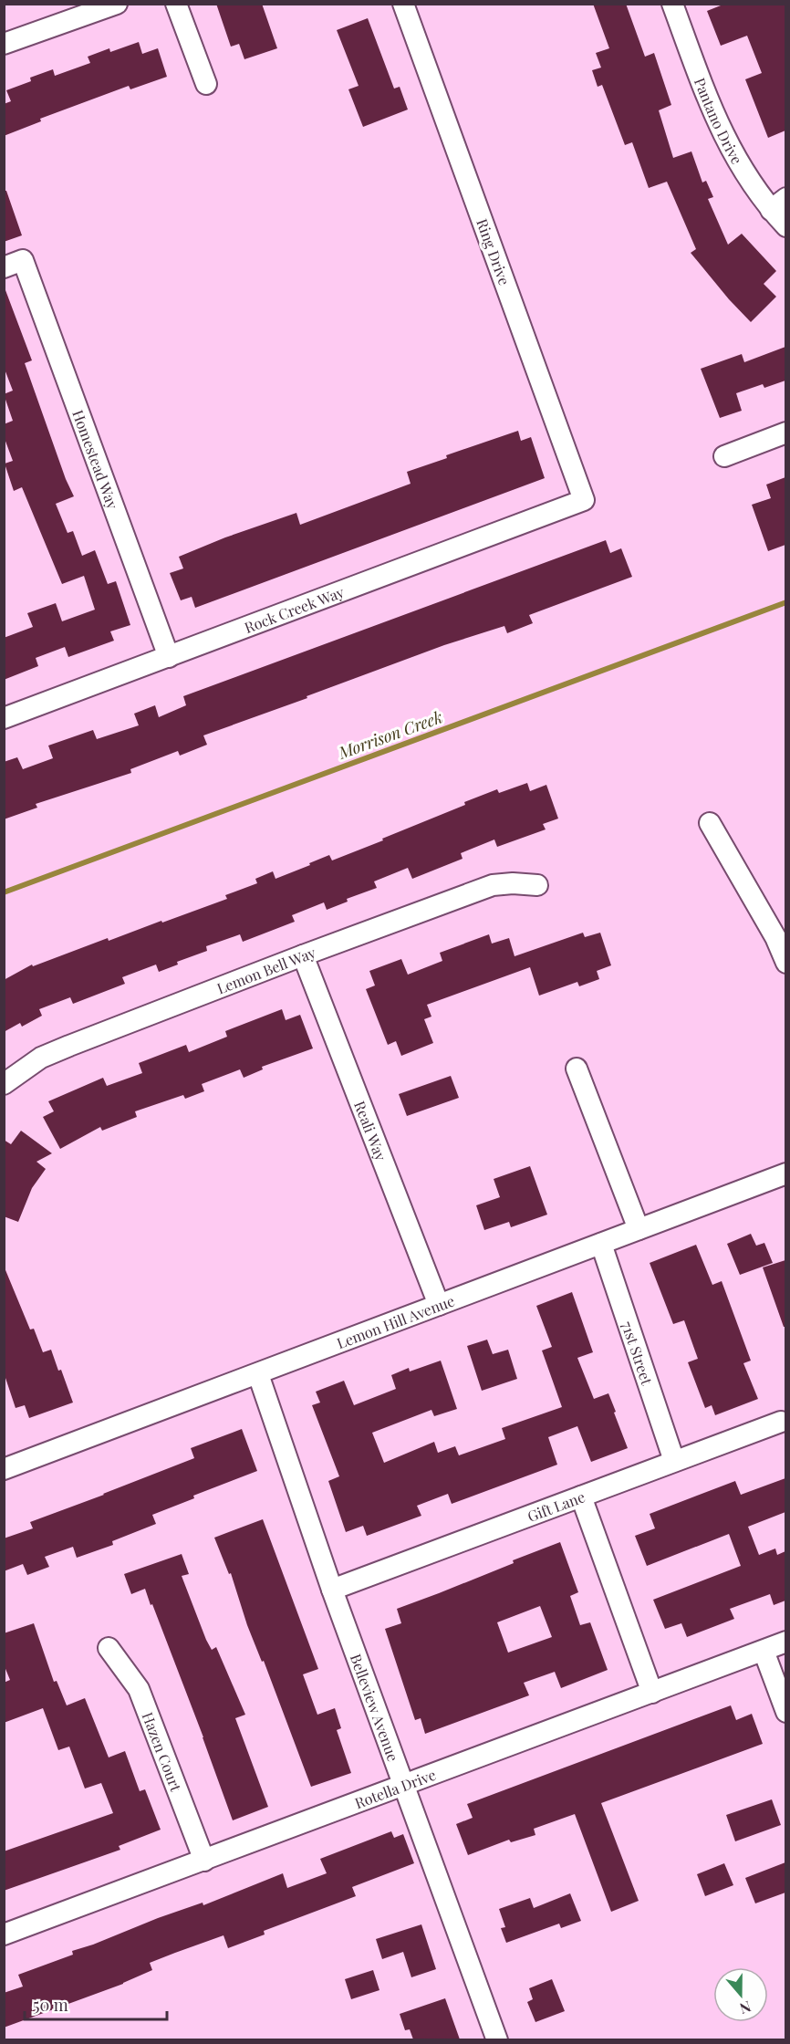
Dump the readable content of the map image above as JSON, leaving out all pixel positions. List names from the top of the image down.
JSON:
{
  "streets": {
    "street": [
      "Pantano Drive",
      "Ring Drive",
      "Homestead Way",
      "Rock Creek Way",
      "Lemon Bell Way",
      "Reali Way",
      "Lemon Hill Avenue",
      "71st Street",
      "Gift Lane",
      "Belleview Avenue",
      "Hazen Court",
      "Rotella Drive"
    ]
  },
  "crossings": [
    ["Ring Drive", "Rock Creek Way"],
    ["Homestead Way", "Rock Creek Way"],
    ["Lemon Bell Way", "Reali Way"],
    ["Reali Way", "Lemon Hill Avenue"],
    ["Lemon Hill Avenue", "71st Street"],
    ["Lemon Hill Avenue", "Belleview Avenue"],
    ["71st Street", "Gift Lane"],
    ["Gift Lane", "Belleview Avenue"],
    ["Belleview Avenue", "Rotella Drive"],
    ["Hazen Court", "Rotella Drive"]
  ],
  "water": ["Morrison Creek"],
  "scale_bar": "50 m",
  "north": "bottom"
}
